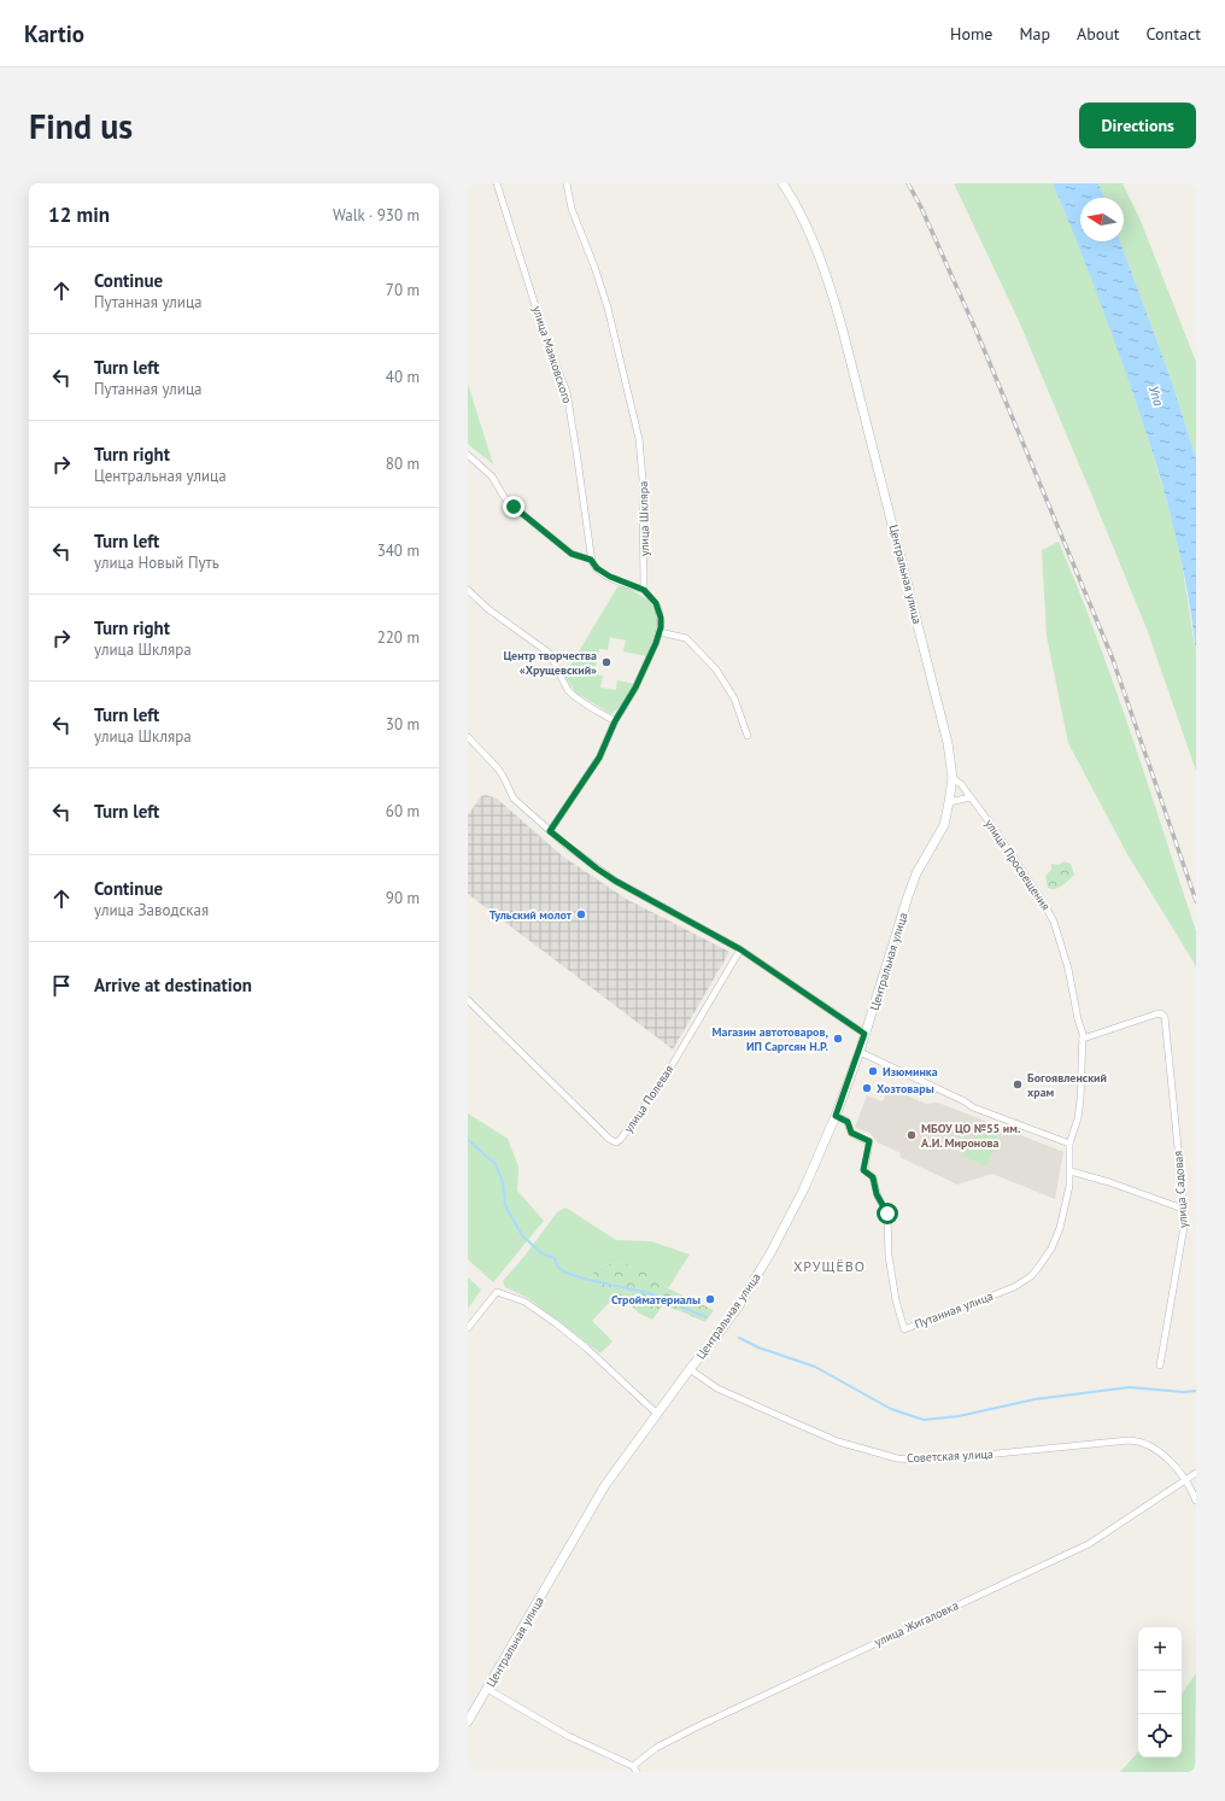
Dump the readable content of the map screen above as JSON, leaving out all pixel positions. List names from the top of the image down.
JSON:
{
  "streets": {
    "main road": ["Центральная улица"],
    "street": [
      "улица Маяковского",
      "улица Шкляра",
      "улица Просвещения",
      "улица Полевая",
      "улица Садовая",
      "Путанная улица",
      "Советская улица",
      "улица Жигаловка"
    ]
  },
  "crossings": [
    ["Центральная улица", "улица Просвещения"],
    ["Центральная улица", "Путанная улица"],
    ["Центральная улица", "Советская улица"],
    ["улица Просвещения", "улица Садовая"],
    ["улица Просвещения", "Путанная улица"],
    ["Советская улица", "улица Жигаловка"]
  ],
  "districts": ["ХРУЩЁВО"],
  "water": ["Упа"],
  "places": [
    "Центр творчества «Хрущевский»",
    "Тульский молот",
    "Магазин автотоваров, ИП Саргсян Н.Р.",
    "Изюминка",
    "Богоявленский храм",
    "Хозтовары",
    "МБОУ ЦО №55 им. А.И. Миронова",
    "Стройматериалы"
  ],
  "north": "left",
  "page": {
    "header": "Kartio",
    "nav": [
      "Home",
      "Map",
      "About",
      "Contact"
    ],
    "buttons": "Directions",
    "title": "Find us",
    "heading": ["12 min", "Walk · 930 m"],
    "list": [
      ["Continue", "Путанная улица", "70 m"],
      ["Turn left", "Путанная улица", "40 m"],
      ["Turn right", "Центральная улица", "80 m"],
      ["Turn left", "улица Новый Путь", "340 m"],
      ["Turn right", "улица Шкляра", "220 m"],
      ["Turn left", "улица Шкляра", "30 m"],
      ["Turn left", "60 m"],
      ["Continue", "улица Заводская", "90 m"],
      "Arrive at destination"
    ],
    "map_buttons": ["+", "−"]
  }
}
